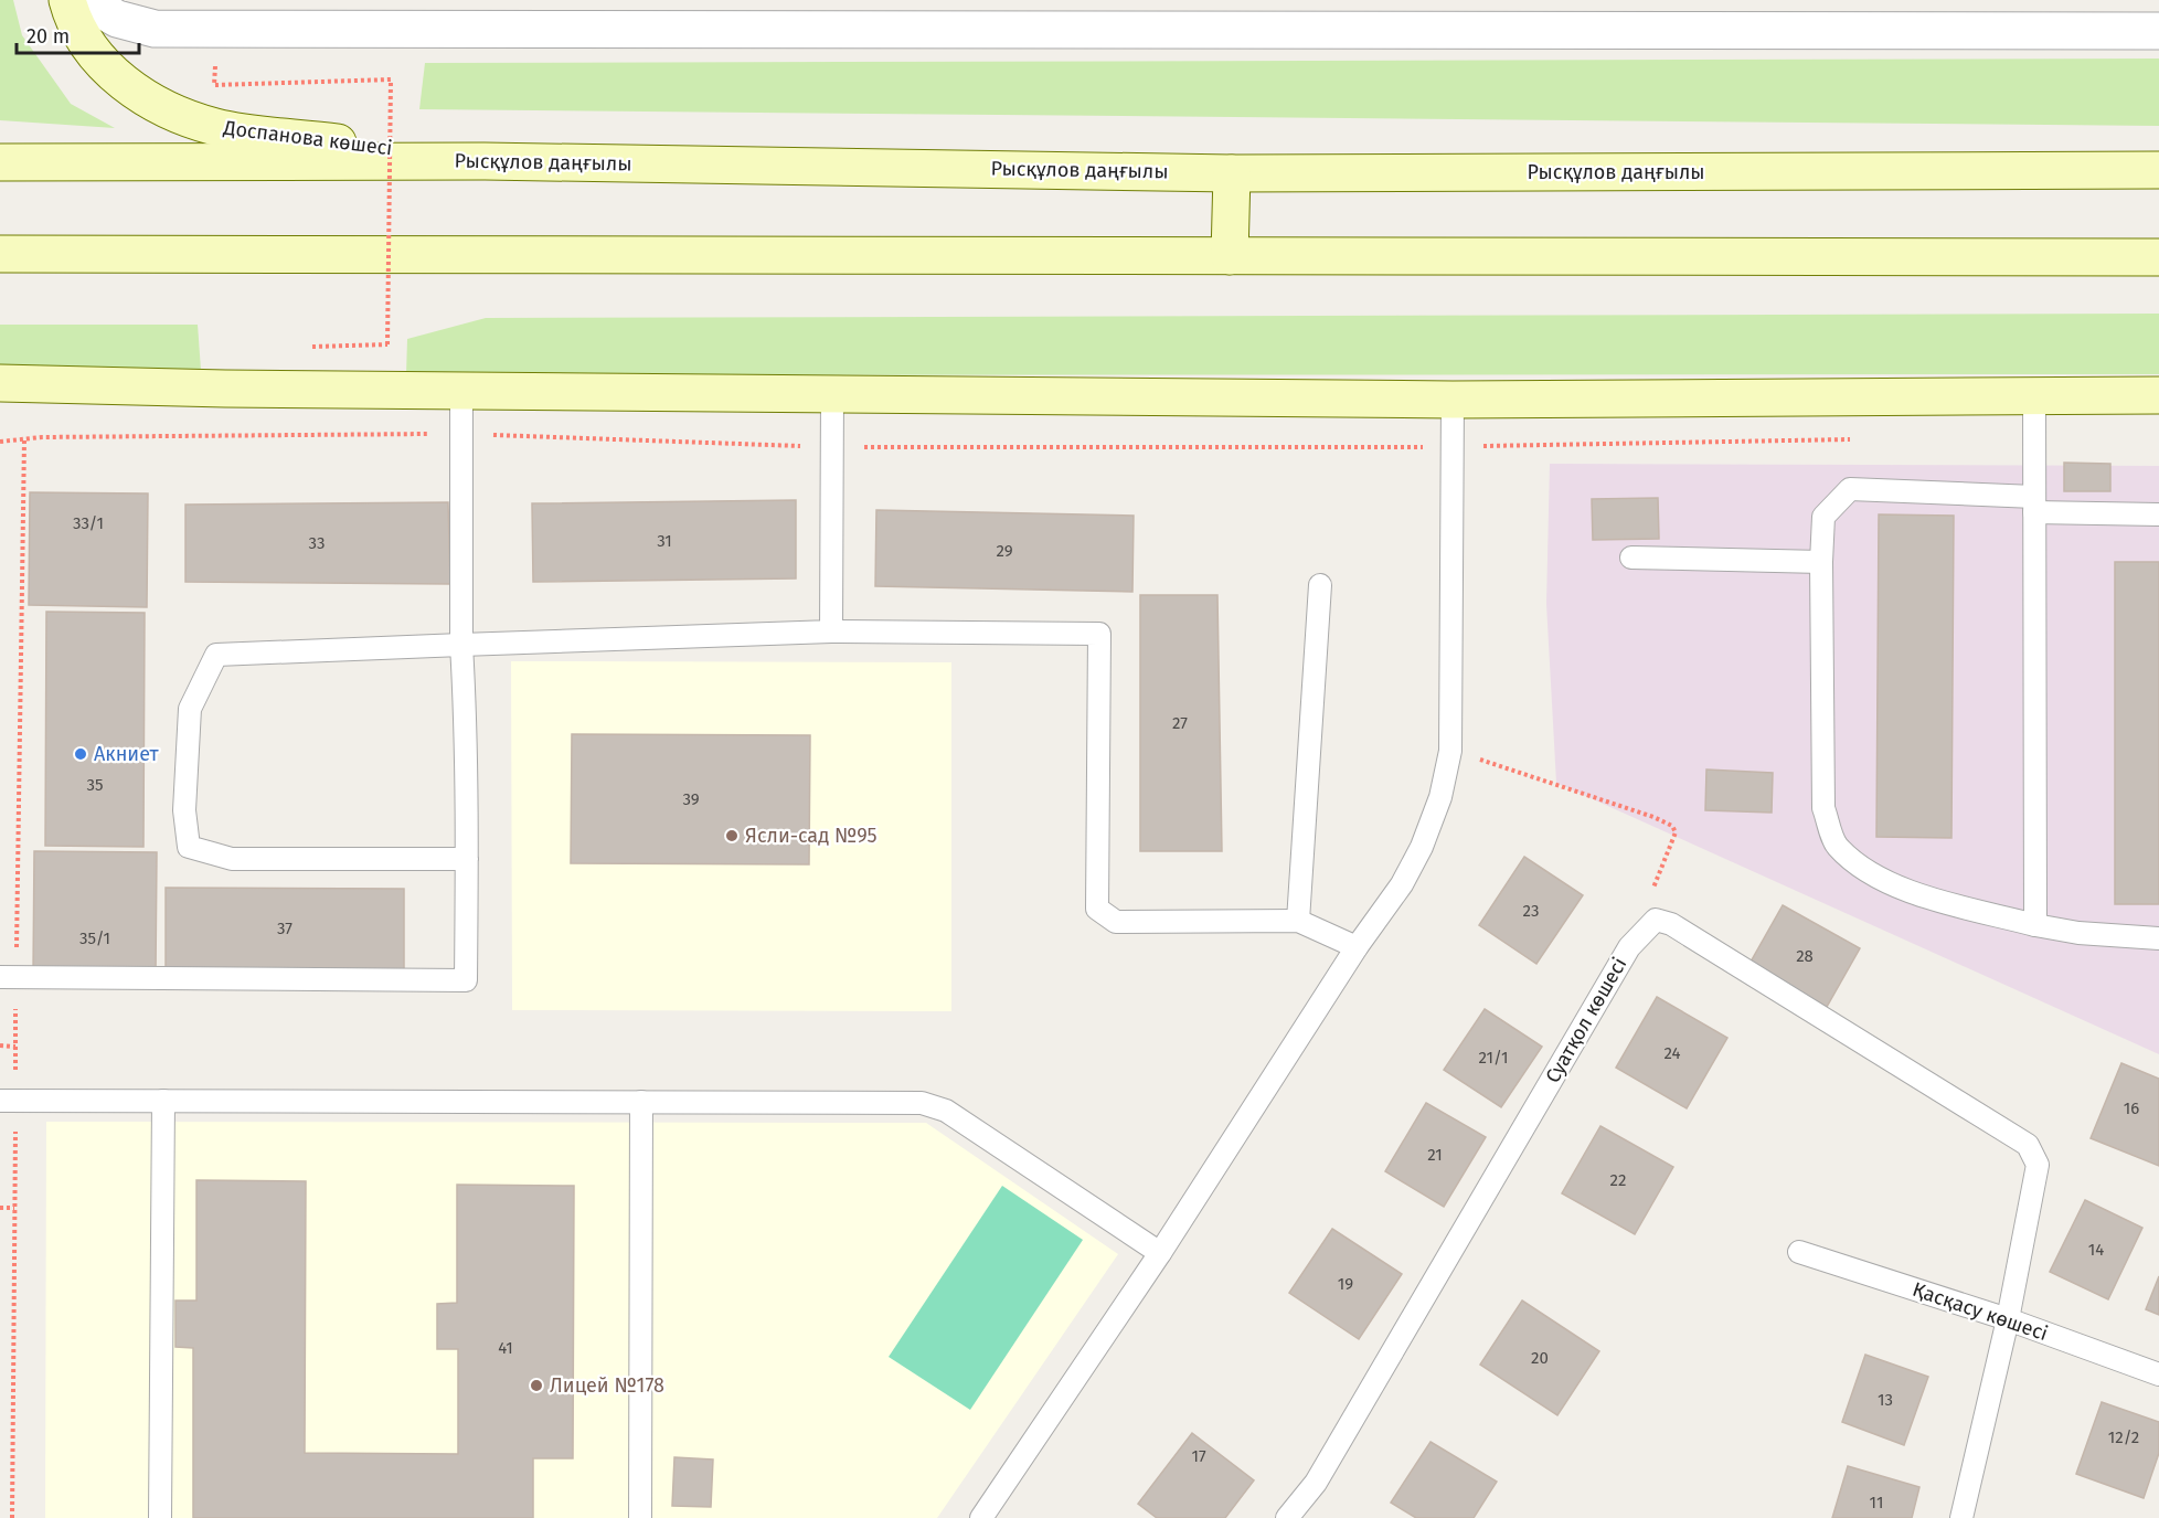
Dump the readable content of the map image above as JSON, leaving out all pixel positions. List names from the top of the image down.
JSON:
{
  "streets": {
    "main road": ["Доспанова көшесі", "Рысқұлов даңғылы"],
    "lane": ["Суатқол көшесі", "Қасқасу көшесі"]
  },
  "crossings": [
    ["Доспанова көшесі", "Рысқұлов даңғылы"]
  ],
  "places": ["Акниет", "Ясли-сад №95", "Лицей №178"],
  "house_numbers": [
    "33/1",
    "31",
    "33",
    "29",
    "27",
    "35",
    "39",
    "23",
    "37",
    "35/1",
    "28",
    "24",
    "21/1",
    "16",
    "21",
    "22",
    "14",
    "19",
    "41",
    "20",
    "13",
    "12/2",
    "17",
    "11"
  ],
  "scale_bar": "20 m"
}
